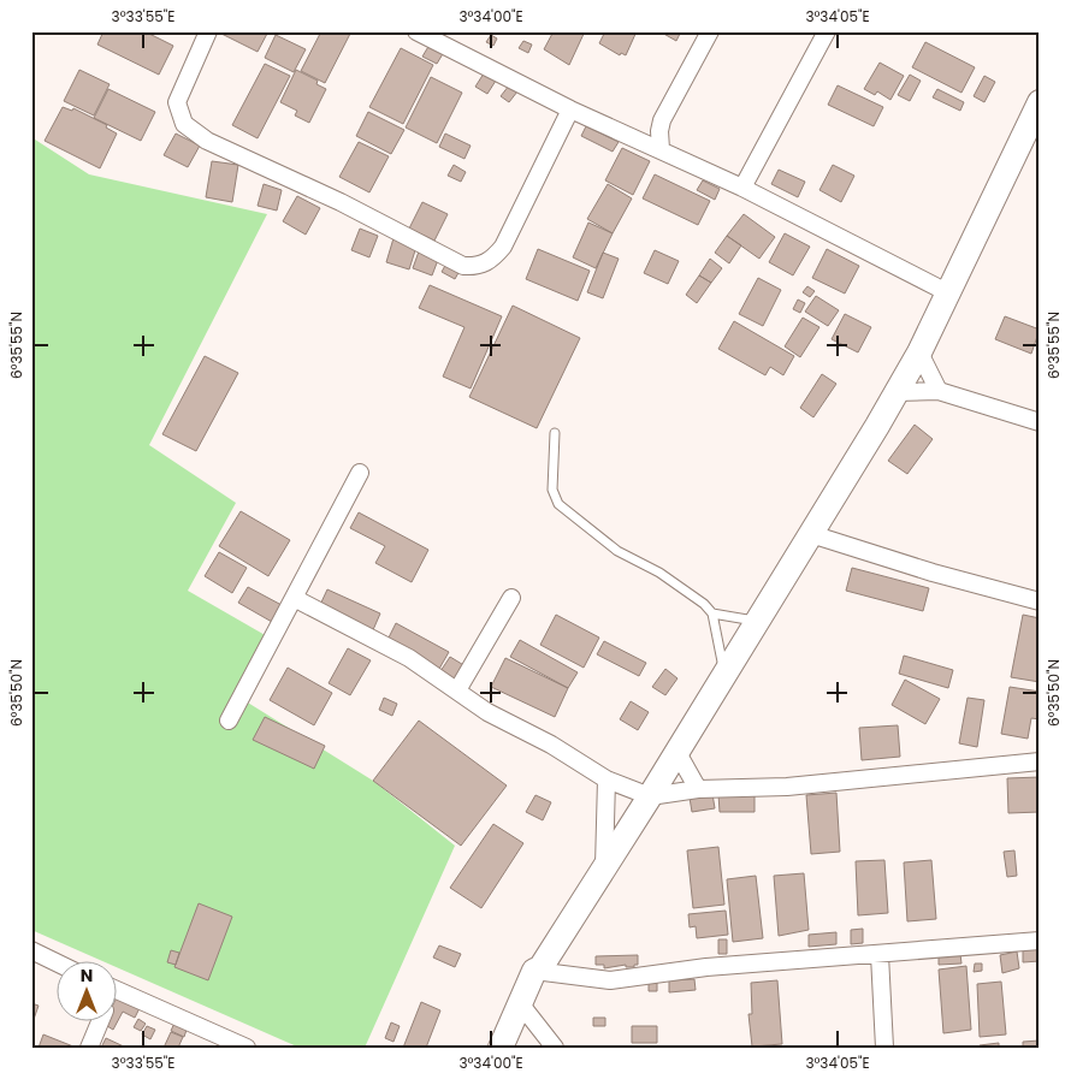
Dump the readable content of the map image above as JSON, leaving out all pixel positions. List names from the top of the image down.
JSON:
{
  "north": "top",
  "coordinates": [
    "3°33'55\"E",
    "3°34'00\"E",
    "3°34'05\"E",
    "6°35'55\"N",
    "6°35'50\"N"
  ]
}
